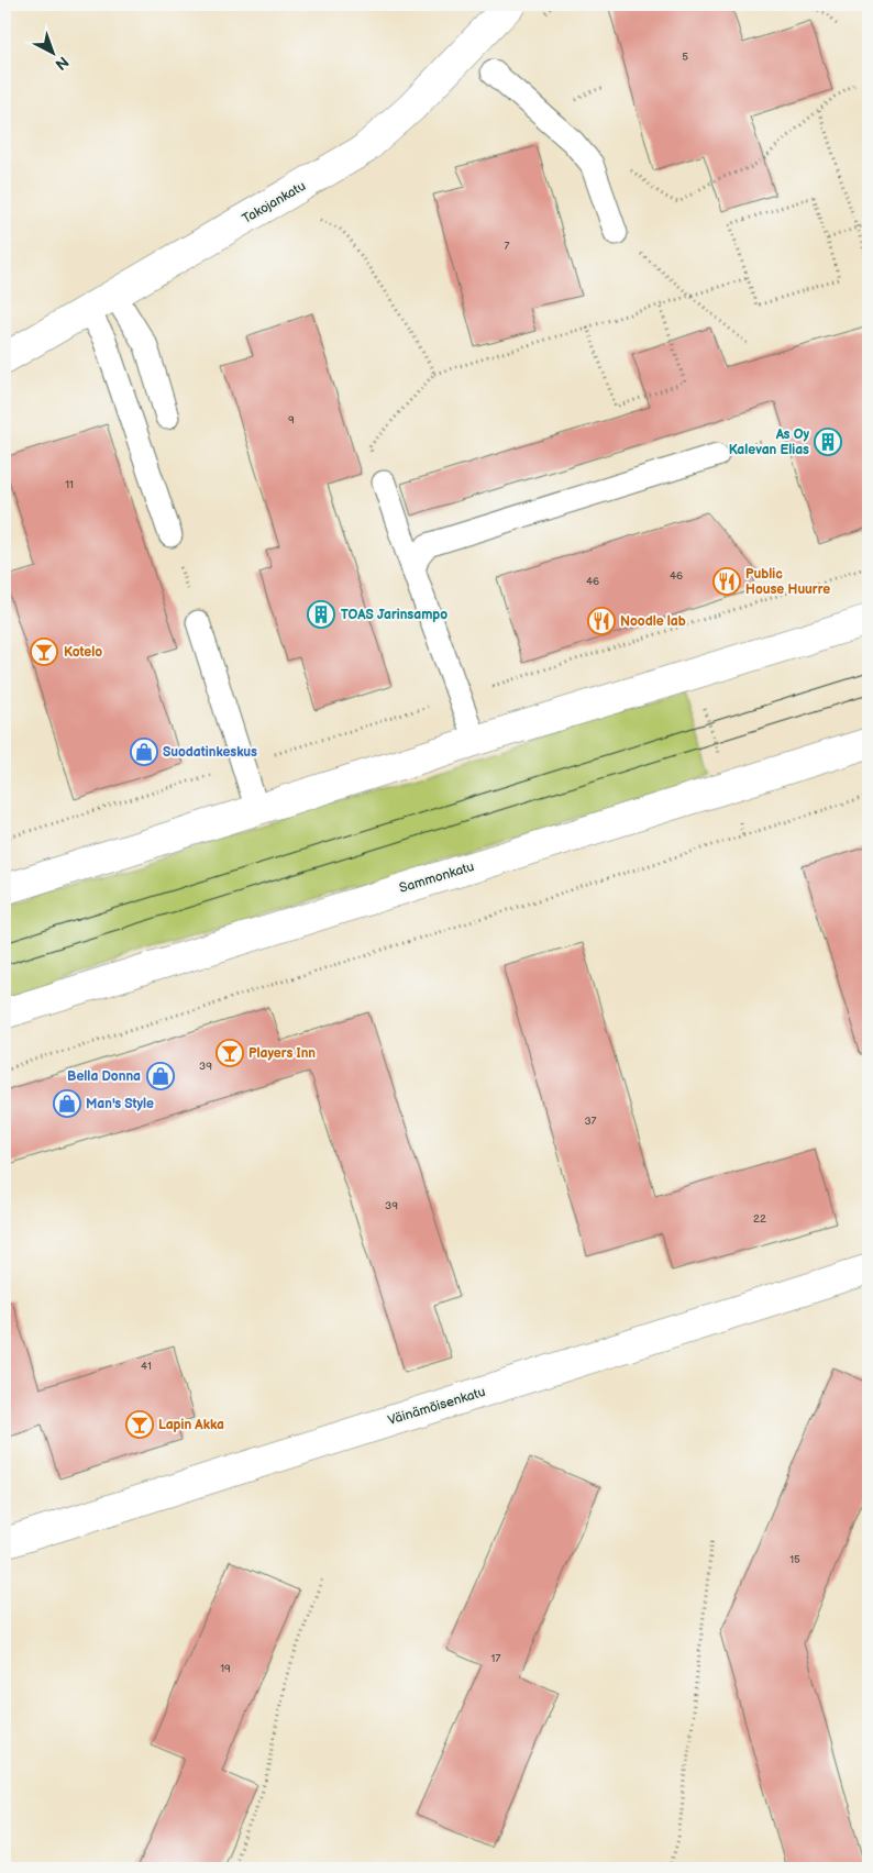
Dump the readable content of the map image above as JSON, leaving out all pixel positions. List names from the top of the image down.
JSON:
{
  "streets": {
    "main road": ["Takojankatu", "Sammonkatu", "Väinämöisenkatu"]
  },
  "places": {
    "building": ["As Oy Kalevan Elias", "TOAS Jarinsampo"],
    "restaurant": ["Public House Huurre", "Noodle lab"],
    "bar": ["Kotelo", "Players Inn", "Lapin Akka"],
    "shop": ["Suodatinkeskus", "Bella Donna", "Man's Style"]
  },
  "house_numbers": [
    "5",
    "7",
    "9",
    "11",
    "46",
    "46",
    "39",
    "37",
    "39",
    "22",
    "41",
    "15",
    "17",
    "19"
  ],
  "north": "bottom right"
}
